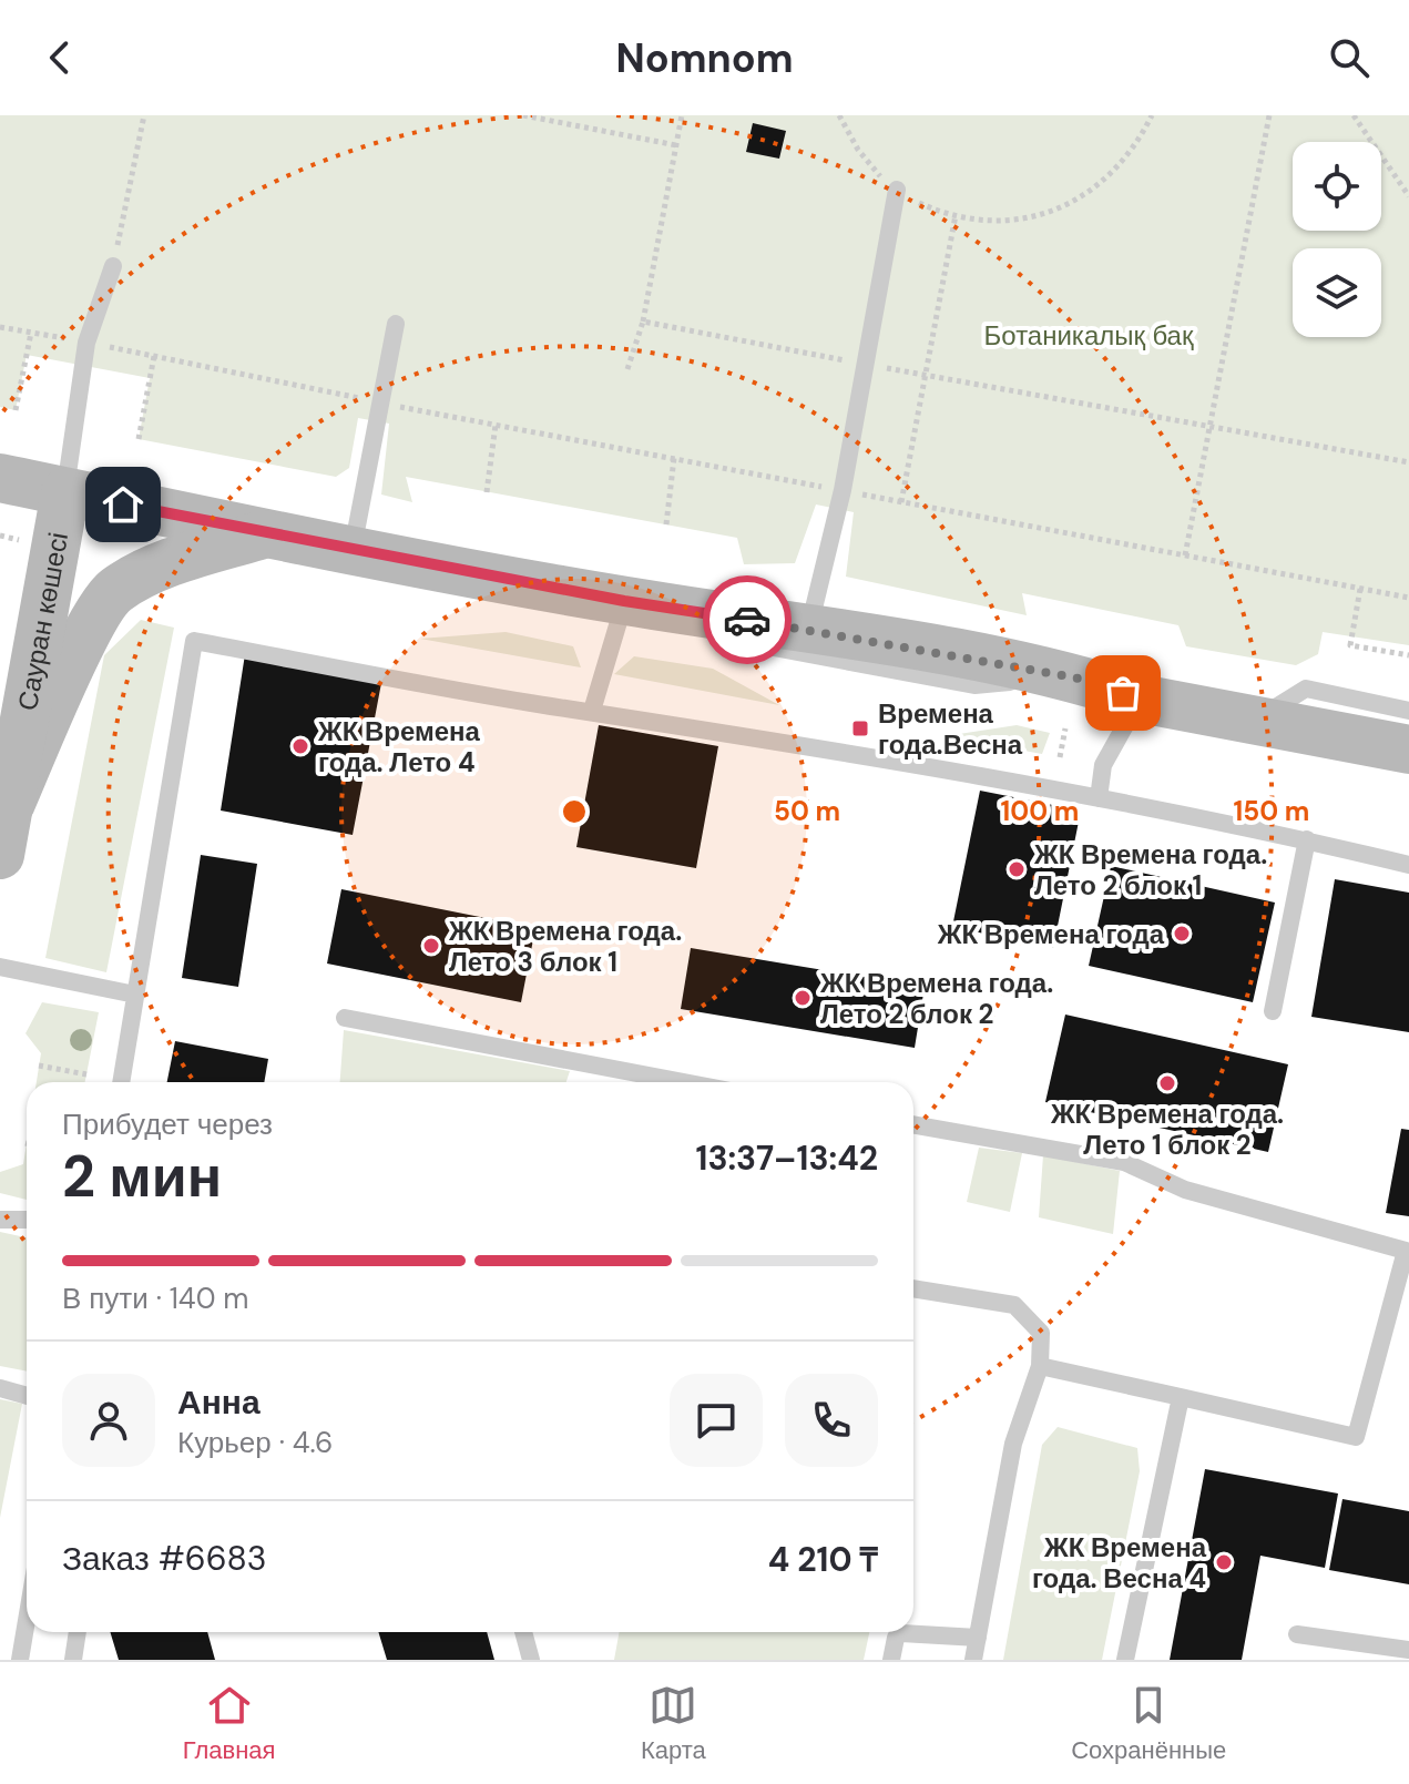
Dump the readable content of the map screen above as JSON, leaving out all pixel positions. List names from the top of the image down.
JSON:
{
  "streets": {
    "street": ["Сауран көшесі"]
  },
  "parks": ["Ботаникалық бақ"],
  "places": {
    "transit": ["Времена года.Весна"],
    "other": [
      "ЖК Времена года. Лето 4",
      "ЖК Времена года. Лето 2 блок 1",
      "ЖК Времена года",
      "ЖК Времена года. Лето 3 блок 1",
      "ЖК Времена года. Лето 2 блок 2",
      "ЖК Времена года. Лето 1 блок 2",
      "ЖК Времена года. Весна 4"
    ]
  },
  "page": {
    "header": "Nomnom",
    "heading": ["2 мин", "Прибудет через", "13:37–13:42"],
    "panel": [
      "Анна",
      "Курьер · 4.6",
      "Заказ #6683",
      "4 210 ₸"
    ],
    "bar": "В пути · 140 m",
    "tabs": ["Главная", "Карта", "Сохранённые"]
  },
  "rings": ["50 m", "100 m", "150 m"]
}
